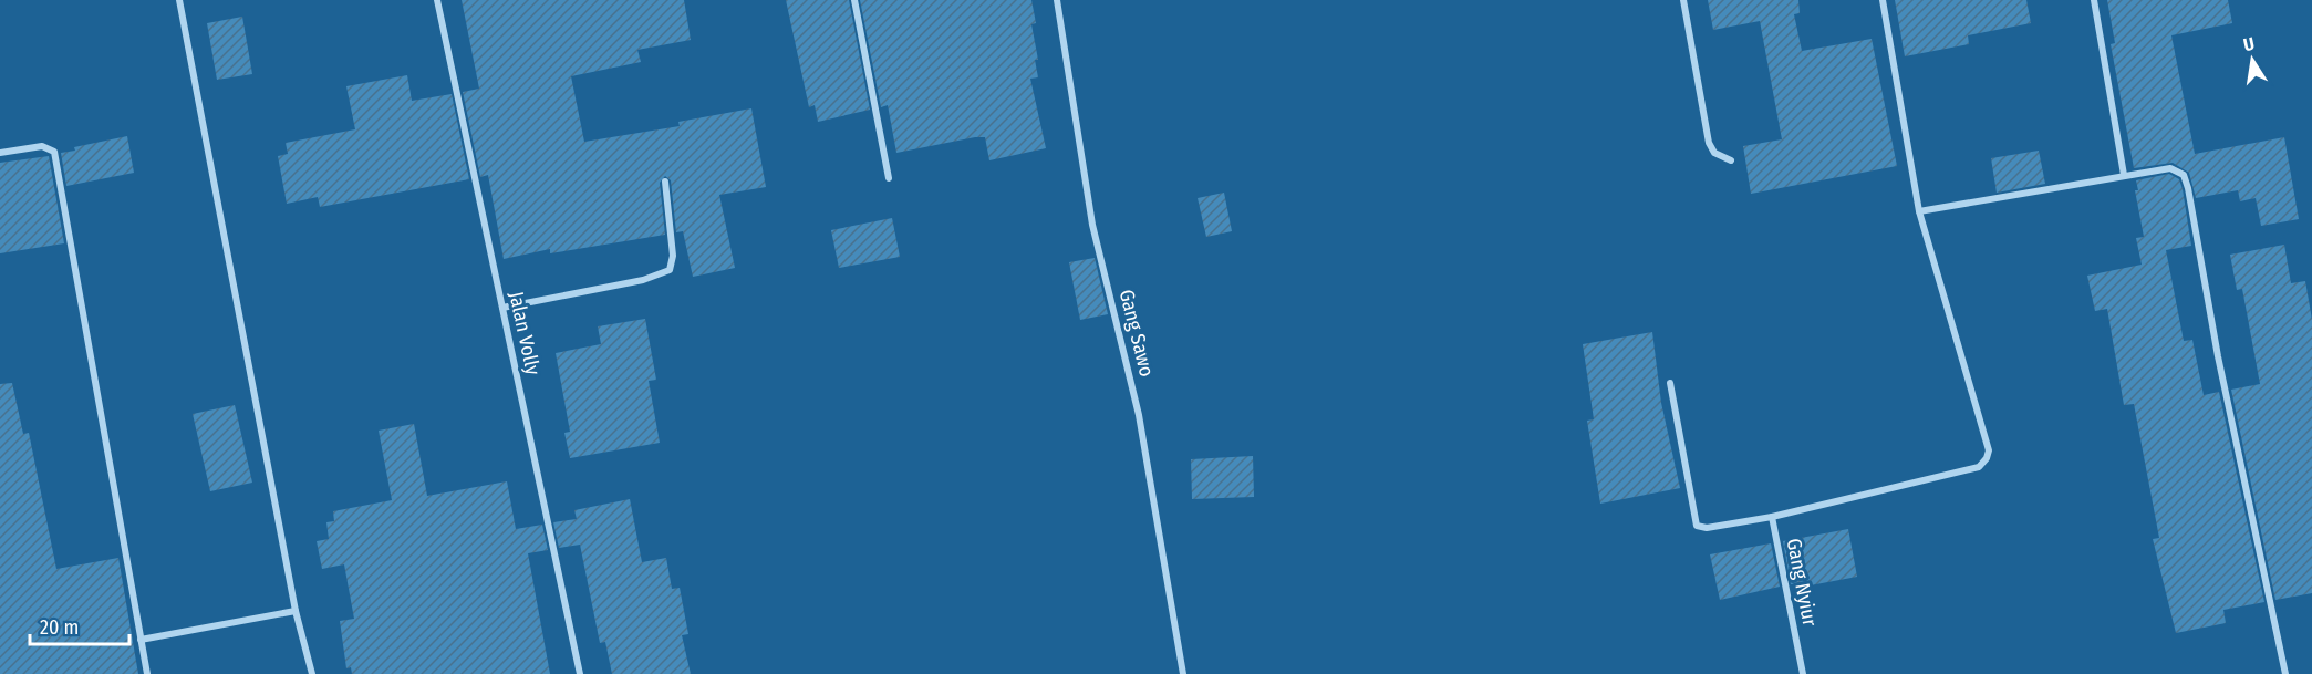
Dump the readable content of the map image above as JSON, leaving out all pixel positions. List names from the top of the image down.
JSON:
{
  "streets": {
    "street": ["Jalan Volly", "Gang Sawo", "Gang Nyiur"]
  },
  "scale_bar": "20 m",
  "north": "top"
}
